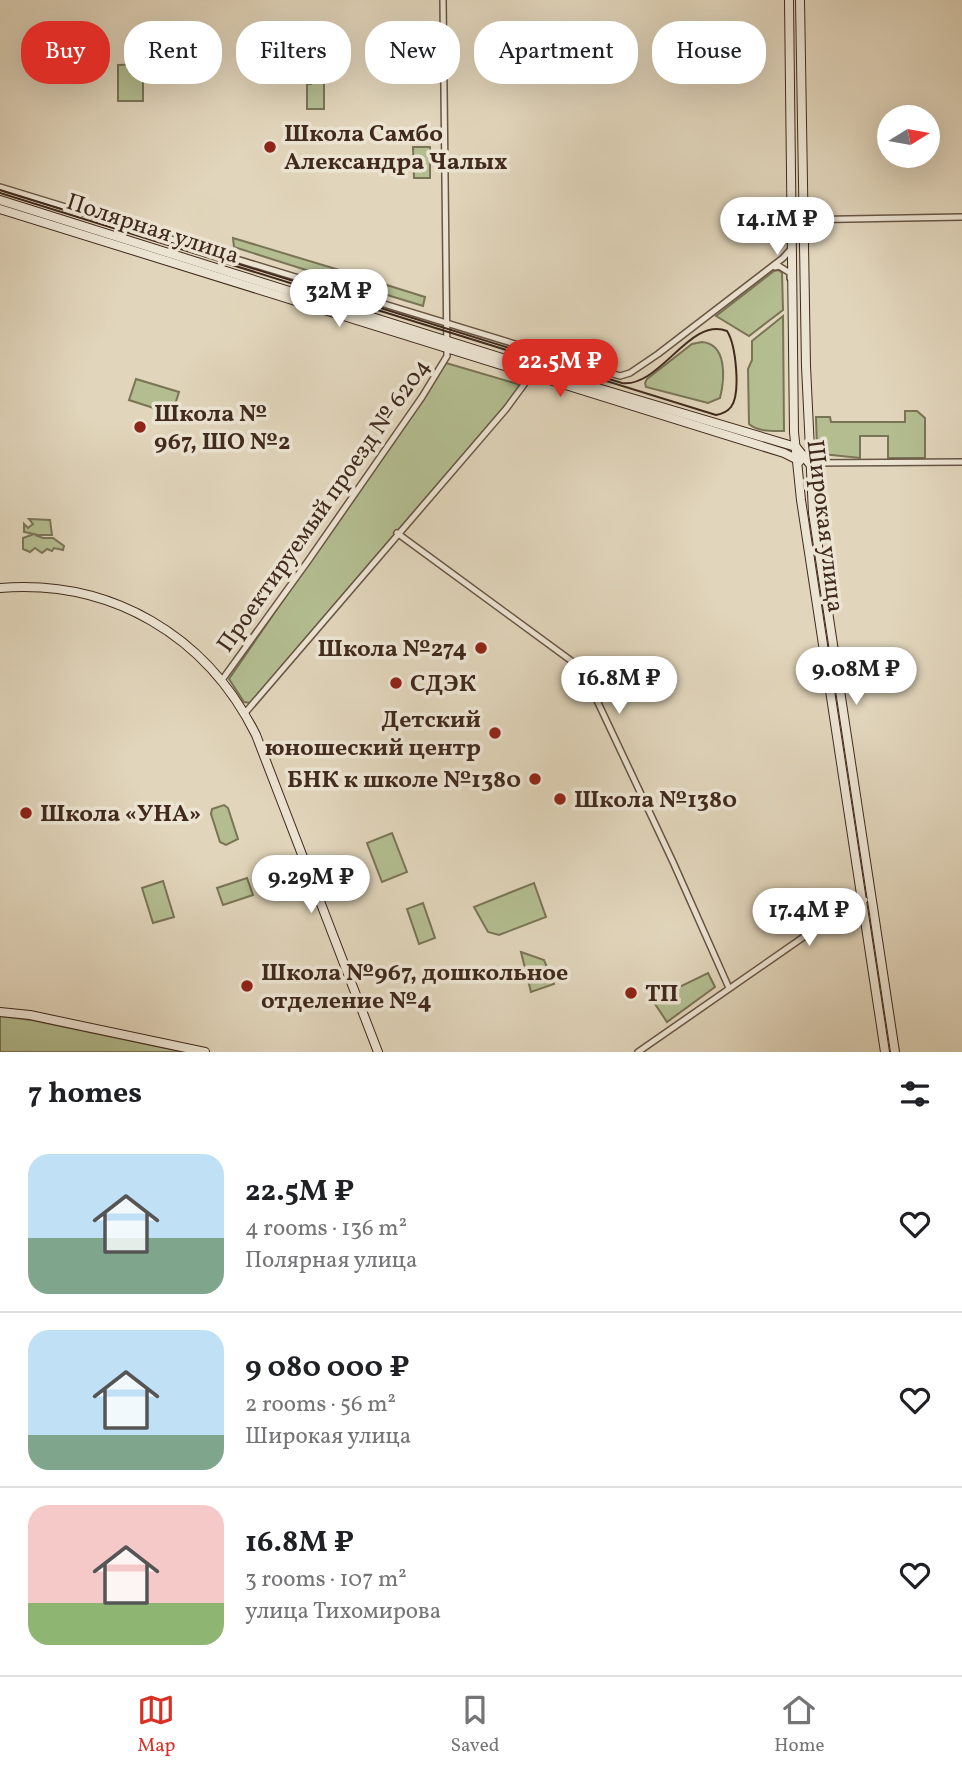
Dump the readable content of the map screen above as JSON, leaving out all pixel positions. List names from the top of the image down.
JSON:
{
  "streets": {
    "main road": ["Полярная улица", "Широкая улица"],
    "street": ["Проектируемый проезд № 6204"]
  },
  "crossings": [
    ["Полярная улица", "Проектируемый проезд № 6204"],
    ["Полярная улица", "Широкая улица"]
  ],
  "places": [
    "Школа Самбо Александра Чалых",
    "Школа № 967, ШО №2",
    "Школа №274",
    "СДЭК",
    "Детский юношеский центр",
    "БНК к школе №1380",
    "Школа №1380",
    "Школа «УНА»",
    "Школа №967, дошкольное отделение №4",
    "ТП"
  ],
  "north": "right",
  "page": {
    "chip": [
      "Buy",
      "Rent",
      "Filters",
      "New",
      "Apartment",
      "House"
    ],
    "price": [
      "14.1M ₽",
      "32M ₽",
      "22.5M ₽",
      "9.08M ₽",
      "16.8M ₽",
      "9.29M ₽",
      "17.4M ₽"
    ],
    "heading": "7 homes",
    "list": [
      {
        "name": "22.5M ₽",
        "note": "4 rooms · 136 m² · Полярная улица"
      },
      {
        "name": "9 080 000 ₽",
        "note": "2 rooms · 56 m² · Широкая улица"
      },
      {
        "name": "16.8M ₽",
        "note": "3 rooms · 107 m² · улица Тихомирова"
      }
    ],
    "tabs": ["Map", "Saved", "Home"]
  }
}
